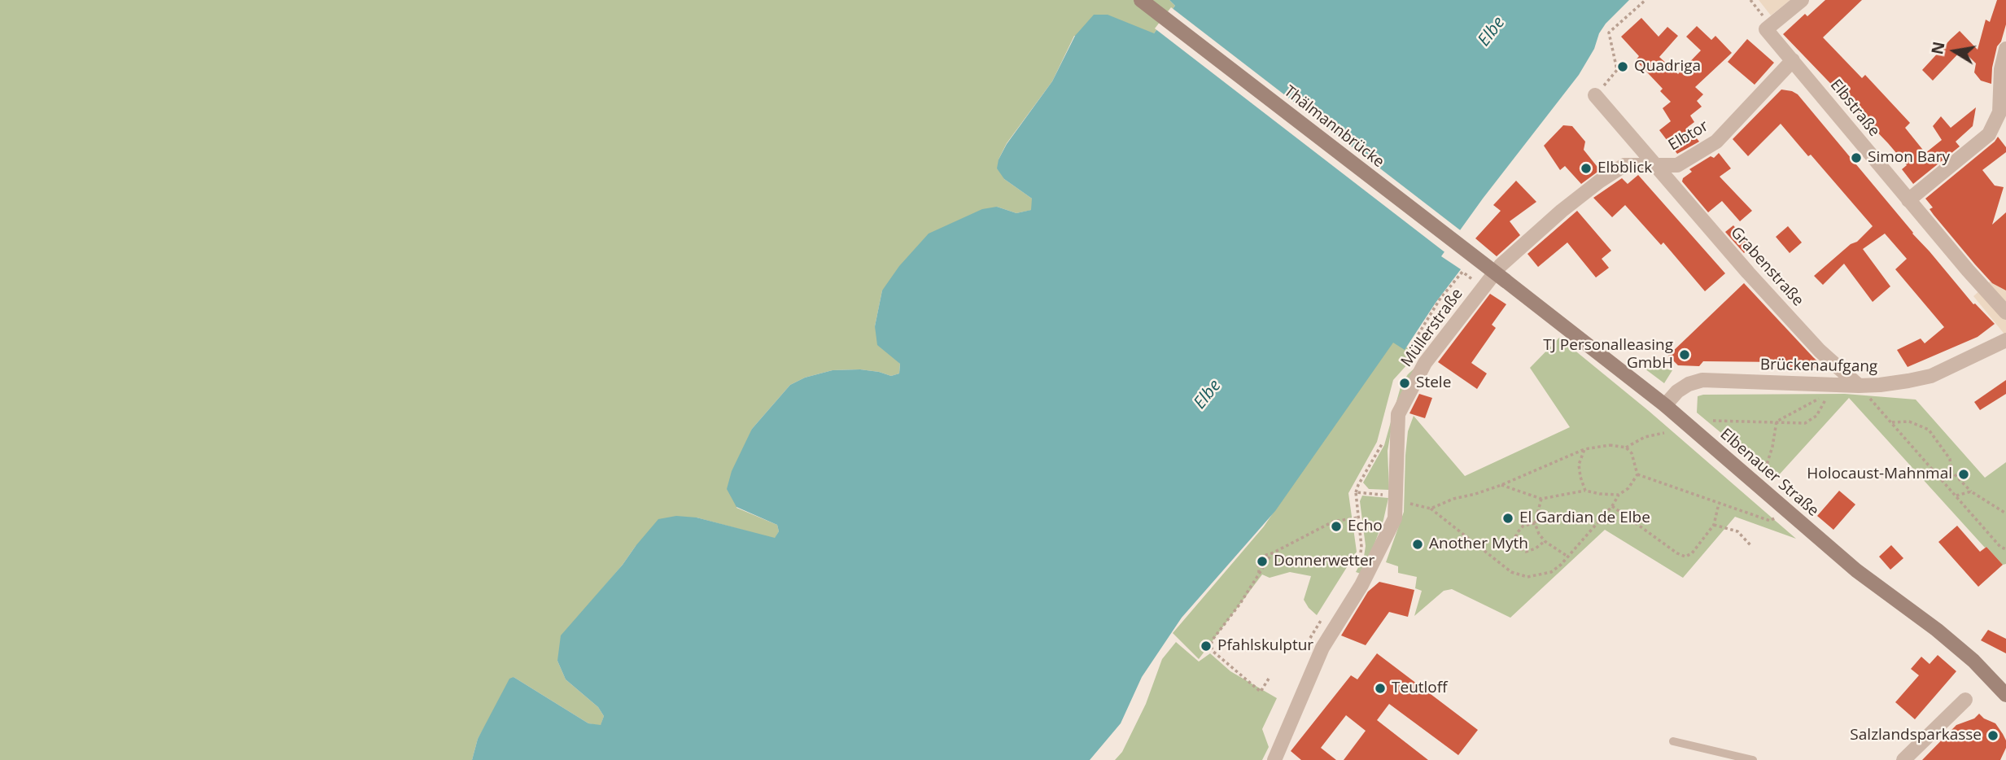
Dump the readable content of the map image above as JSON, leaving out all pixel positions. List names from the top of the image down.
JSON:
{
  "streets": {
    "street": [
      "Elbstraße",
      "Thälmannbrücke",
      "Elbtor",
      "Grabenstraße",
      "Müllerstraße",
      "Brückenaufgang",
      "Elbenauer Straße"
    ]
  },
  "crossings": [
    ["Elbstraße", "Elbtor"],
    ["Thälmannbrücke", "Elbenauer Straße"],
    ["Elbtor", "Grabenstraße"],
    ["Elbtor", "Müllerstraße"],
    ["Grabenstraße", "Müllerstraße"],
    ["Grabenstraße", "Brückenaufgang"],
    ["Brückenaufgang", "Elbenauer Straße"]
  ],
  "water": ["Elbe"],
  "places": [
    "Quadriga",
    "Simon Bary",
    "Elbblick",
    "TJ Personalleasing GmbH",
    "Stele",
    "Holocaust-Mahnmal",
    "El Gardian de Elbe",
    "Echo",
    "Another Myth",
    "Donnerwetter",
    "Pfahlskulptur",
    "Teutloff",
    "Salzlandsparkasse"
  ],
  "north": "left"
}
